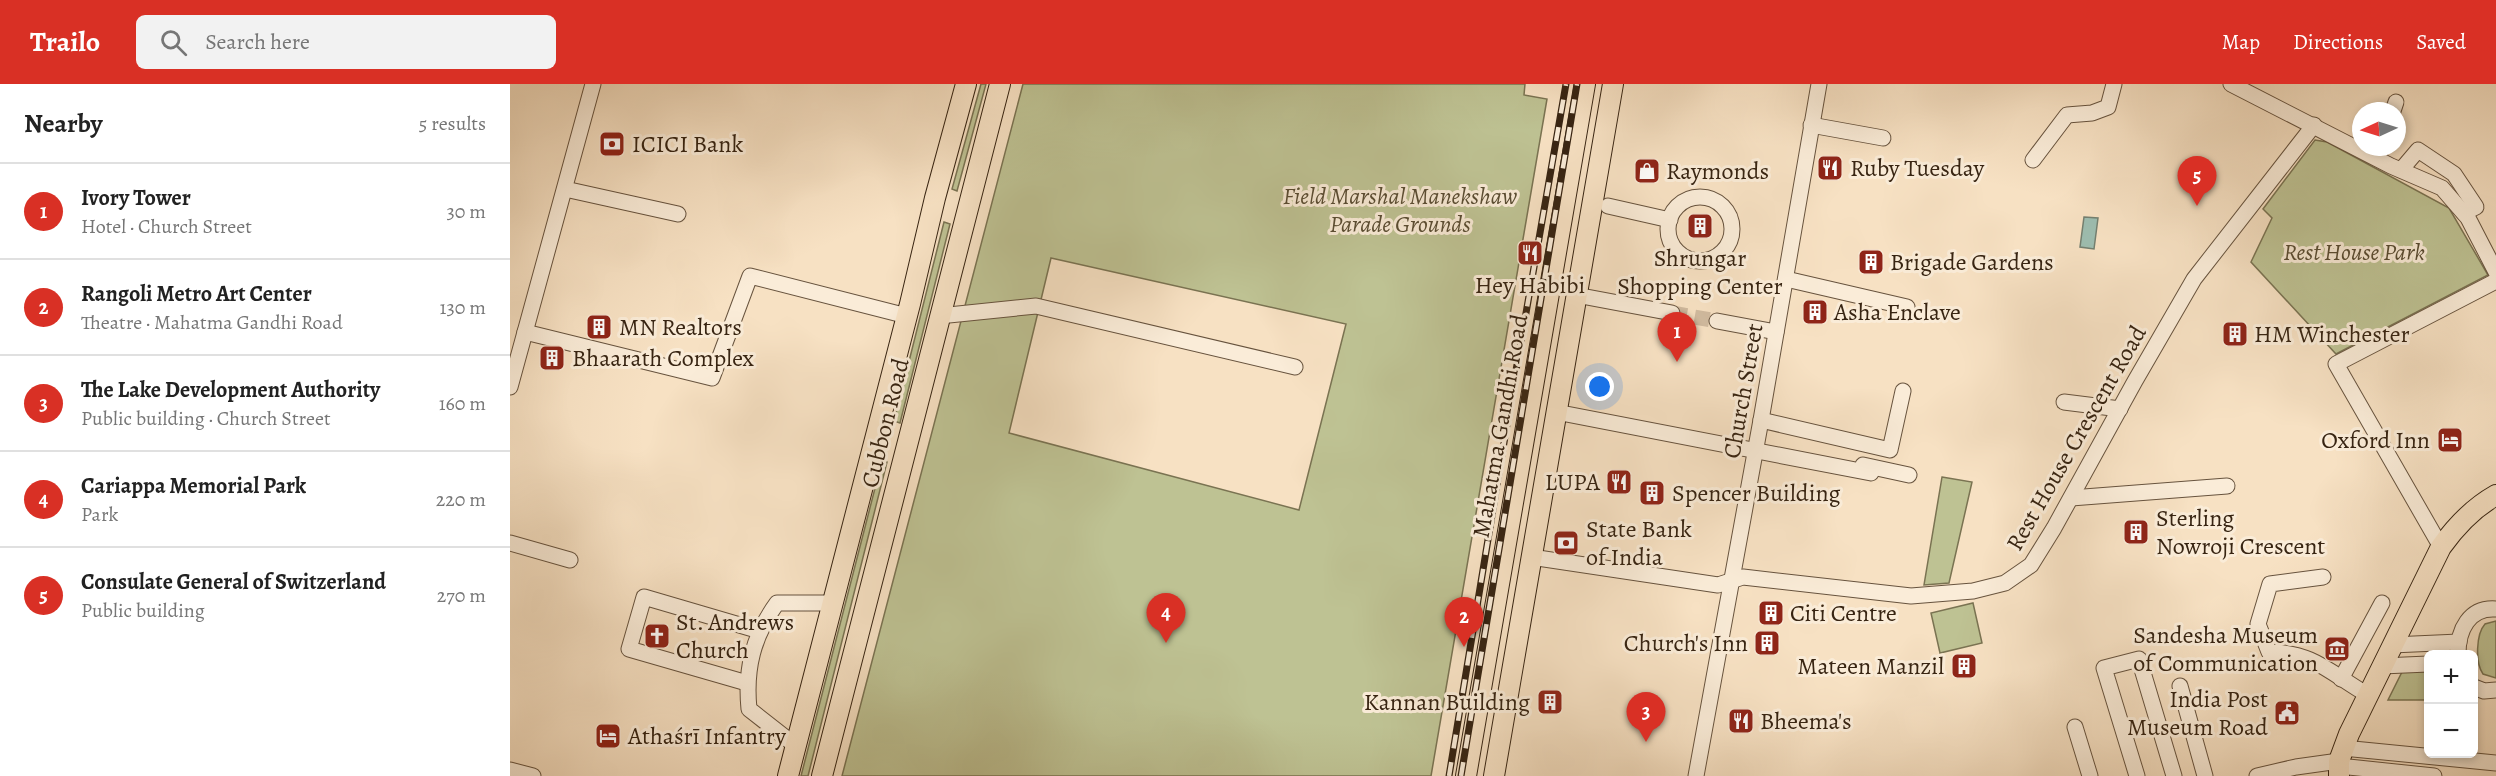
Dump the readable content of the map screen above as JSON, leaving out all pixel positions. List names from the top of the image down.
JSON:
{
  "streets": {
    "main road": ["Cubbon Road", "Mahatma Gandhi Road"],
    "street": ["Church Street", "Rest House Crescent Road"]
  },
  "crossings": [
    ["Church Street", "Rest House Crescent Road"]
  ],
  "parks": ["Field Marshal Manekshaw Parade Grounds", "Rest House Park"],
  "places": {
    "bank": ["ICICI Bank", "State Bank of India"],
    "restaurant": [
      "Ruby Tuesday",
      "Hey Habibi",
      "LUPA",
      "Bheema's"
    ],
    "shop": ["Raymonds"],
    "building": [
      "Shrungar Shopping Center",
      "Brigade Gardens",
      "Asha Enclave",
      "MN Realtors",
      "HM Winchester",
      "Bhaarath Complex",
      "Spencer Building",
      "Sterling Nowroji Crescent",
      "Citi Centre",
      "Church's Inn",
      "Mateen Manzil",
      "Kannan Building"
    ],
    "hotel": ["Oxford Inn", "Athaśrī Infantry"],
    "church": ["St. Andrews Church"],
    "museum": ["Sandesha Museum of Communication"],
    "public building": ["India Post Museum Road"]
  },
  "north": "left",
  "page": {
    "header": "Trailo",
    "search": "Search here",
    "nav": ["Map", "Directions", "Saved"],
    "heading": ["Nearby", "5 results"],
    "pins": [
      "5",
      "1",
      "4",
      "2",
      "3"
    ],
    "list": [
      {
        "mark": "1",
        "name": "Ivory Tower",
        "note": "Hotel · Church Street",
        "value": "30 m"
      },
      {
        "mark": "2",
        "name": "Rangoli Metro Art Center",
        "note": "Theatre · Mahatma Gandhi Road",
        "value": "130 m"
      },
      {
        "mark": "3",
        "name": "The Lake Development Authority",
        "note": "Public building · Church Street",
        "value": "160 m"
      },
      {
        "mark": "4",
        "name": "Cariappa Memorial Park",
        "note": "Park",
        "value": "220 m"
      },
      {
        "mark": "5",
        "name": "Consulate General of Switzerland",
        "note": "Public building",
        "value": "270 m"
      }
    ],
    "map_buttons": ["+", "−"]
  }
}
